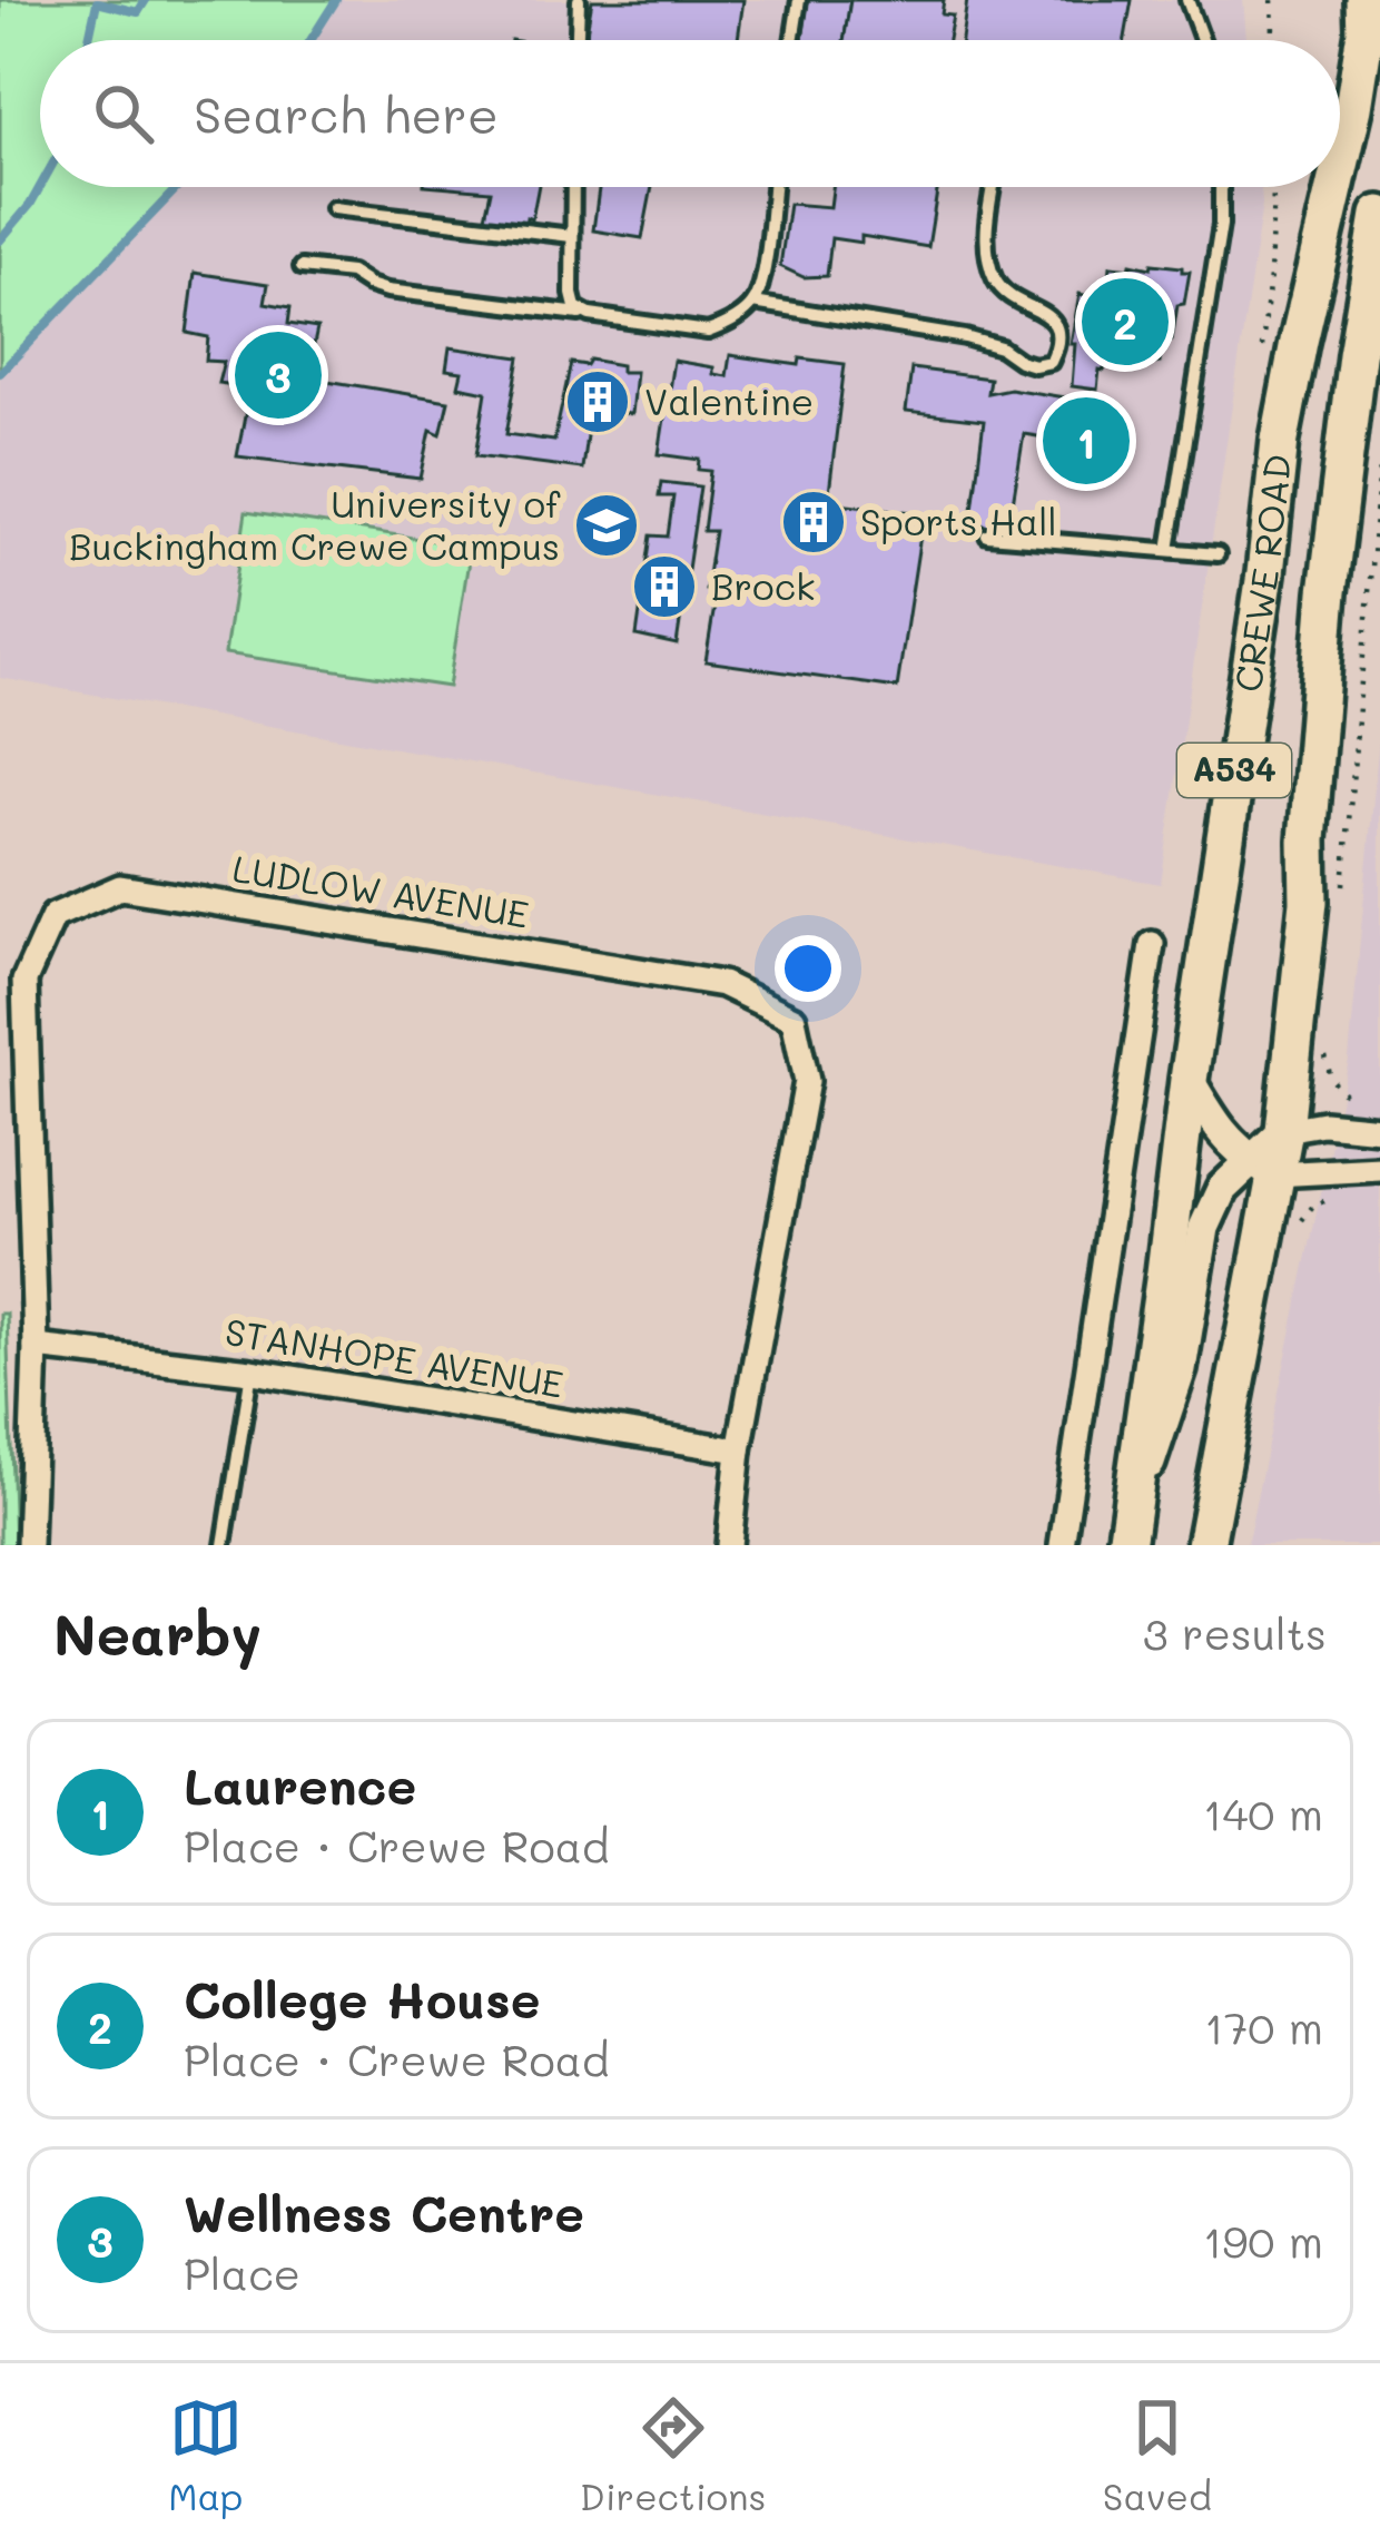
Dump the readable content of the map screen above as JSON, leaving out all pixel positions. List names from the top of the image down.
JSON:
{
  "streets": {
    "main road": ["CREWE ROAD", "A534"],
    "street": ["LUDLOW AVENUE", "STANHOPE AVENUE"]
  },
  "crossings": [
    ["LUDLOW AVENUE", "STANHOPE AVENUE"]
  ],
  "places": {
    "building": ["Valentine", "Sports Hall", "Brock"],
    "school or university": ["University of Buckingham Crewe Campus"]
  },
  "page": {
    "search": "Search here",
    "pins": ["2", "3", "1"],
    "heading": ["Nearby", "3 results"],
    "list": [
      {
        "mark": "1",
        "name": "Laurence",
        "note": "Place · Crewe Road",
        "value": "140 m"
      },
      {
        "mark": "2",
        "name": "College House",
        "note": "Place · Crewe Road",
        "value": "170 m"
      },
      {
        "mark": "3",
        "name": "Wellness Centre",
        "note": "Place",
        "value": "190 m"
      }
    ],
    "nav": ["Map", "Directions", "Saved"]
  }
}
